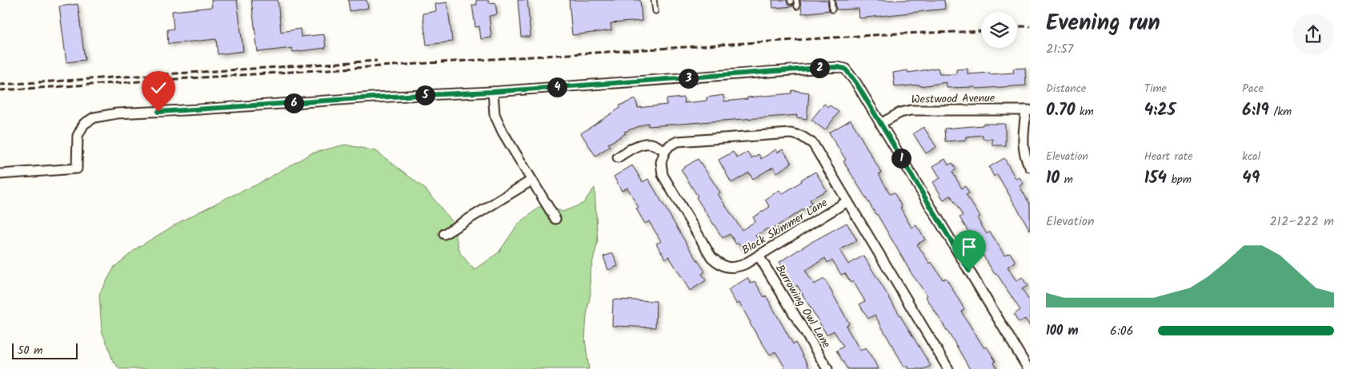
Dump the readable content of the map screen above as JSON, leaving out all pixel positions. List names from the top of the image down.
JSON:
{
  "streets": {
    "street": ["Westwood Avenue", "Black Skimmer Lane", "Burrowing Owl Lane"]
  },
  "crossings": [
    ["Black Skimmer Lane", "Burrowing Owl Lane"]
  ],
  "scale_bar": "50 m",
  "page": {
    "heading": ["Evening run", "21:57"],
    "pins": [
      "2",
      "3",
      "4",
      "5",
      "6",
      "1"
    ],
    "stats": [
      ["Distance", "0.70 km"],
      ["Time", "4:25"],
      ["Pace", "6:19 /km"],
      ["Elevation", "10 m"],
      ["Heart rate", "154 bpm"],
      ["kcal", "49"]
    ],
    "chart": ["Elevation", "212–222 m"],
    "list": [
      {
        "name": "100 m",
        "note": "6:06"
      }
    ],
    "scale": "50 m"
  }
}
